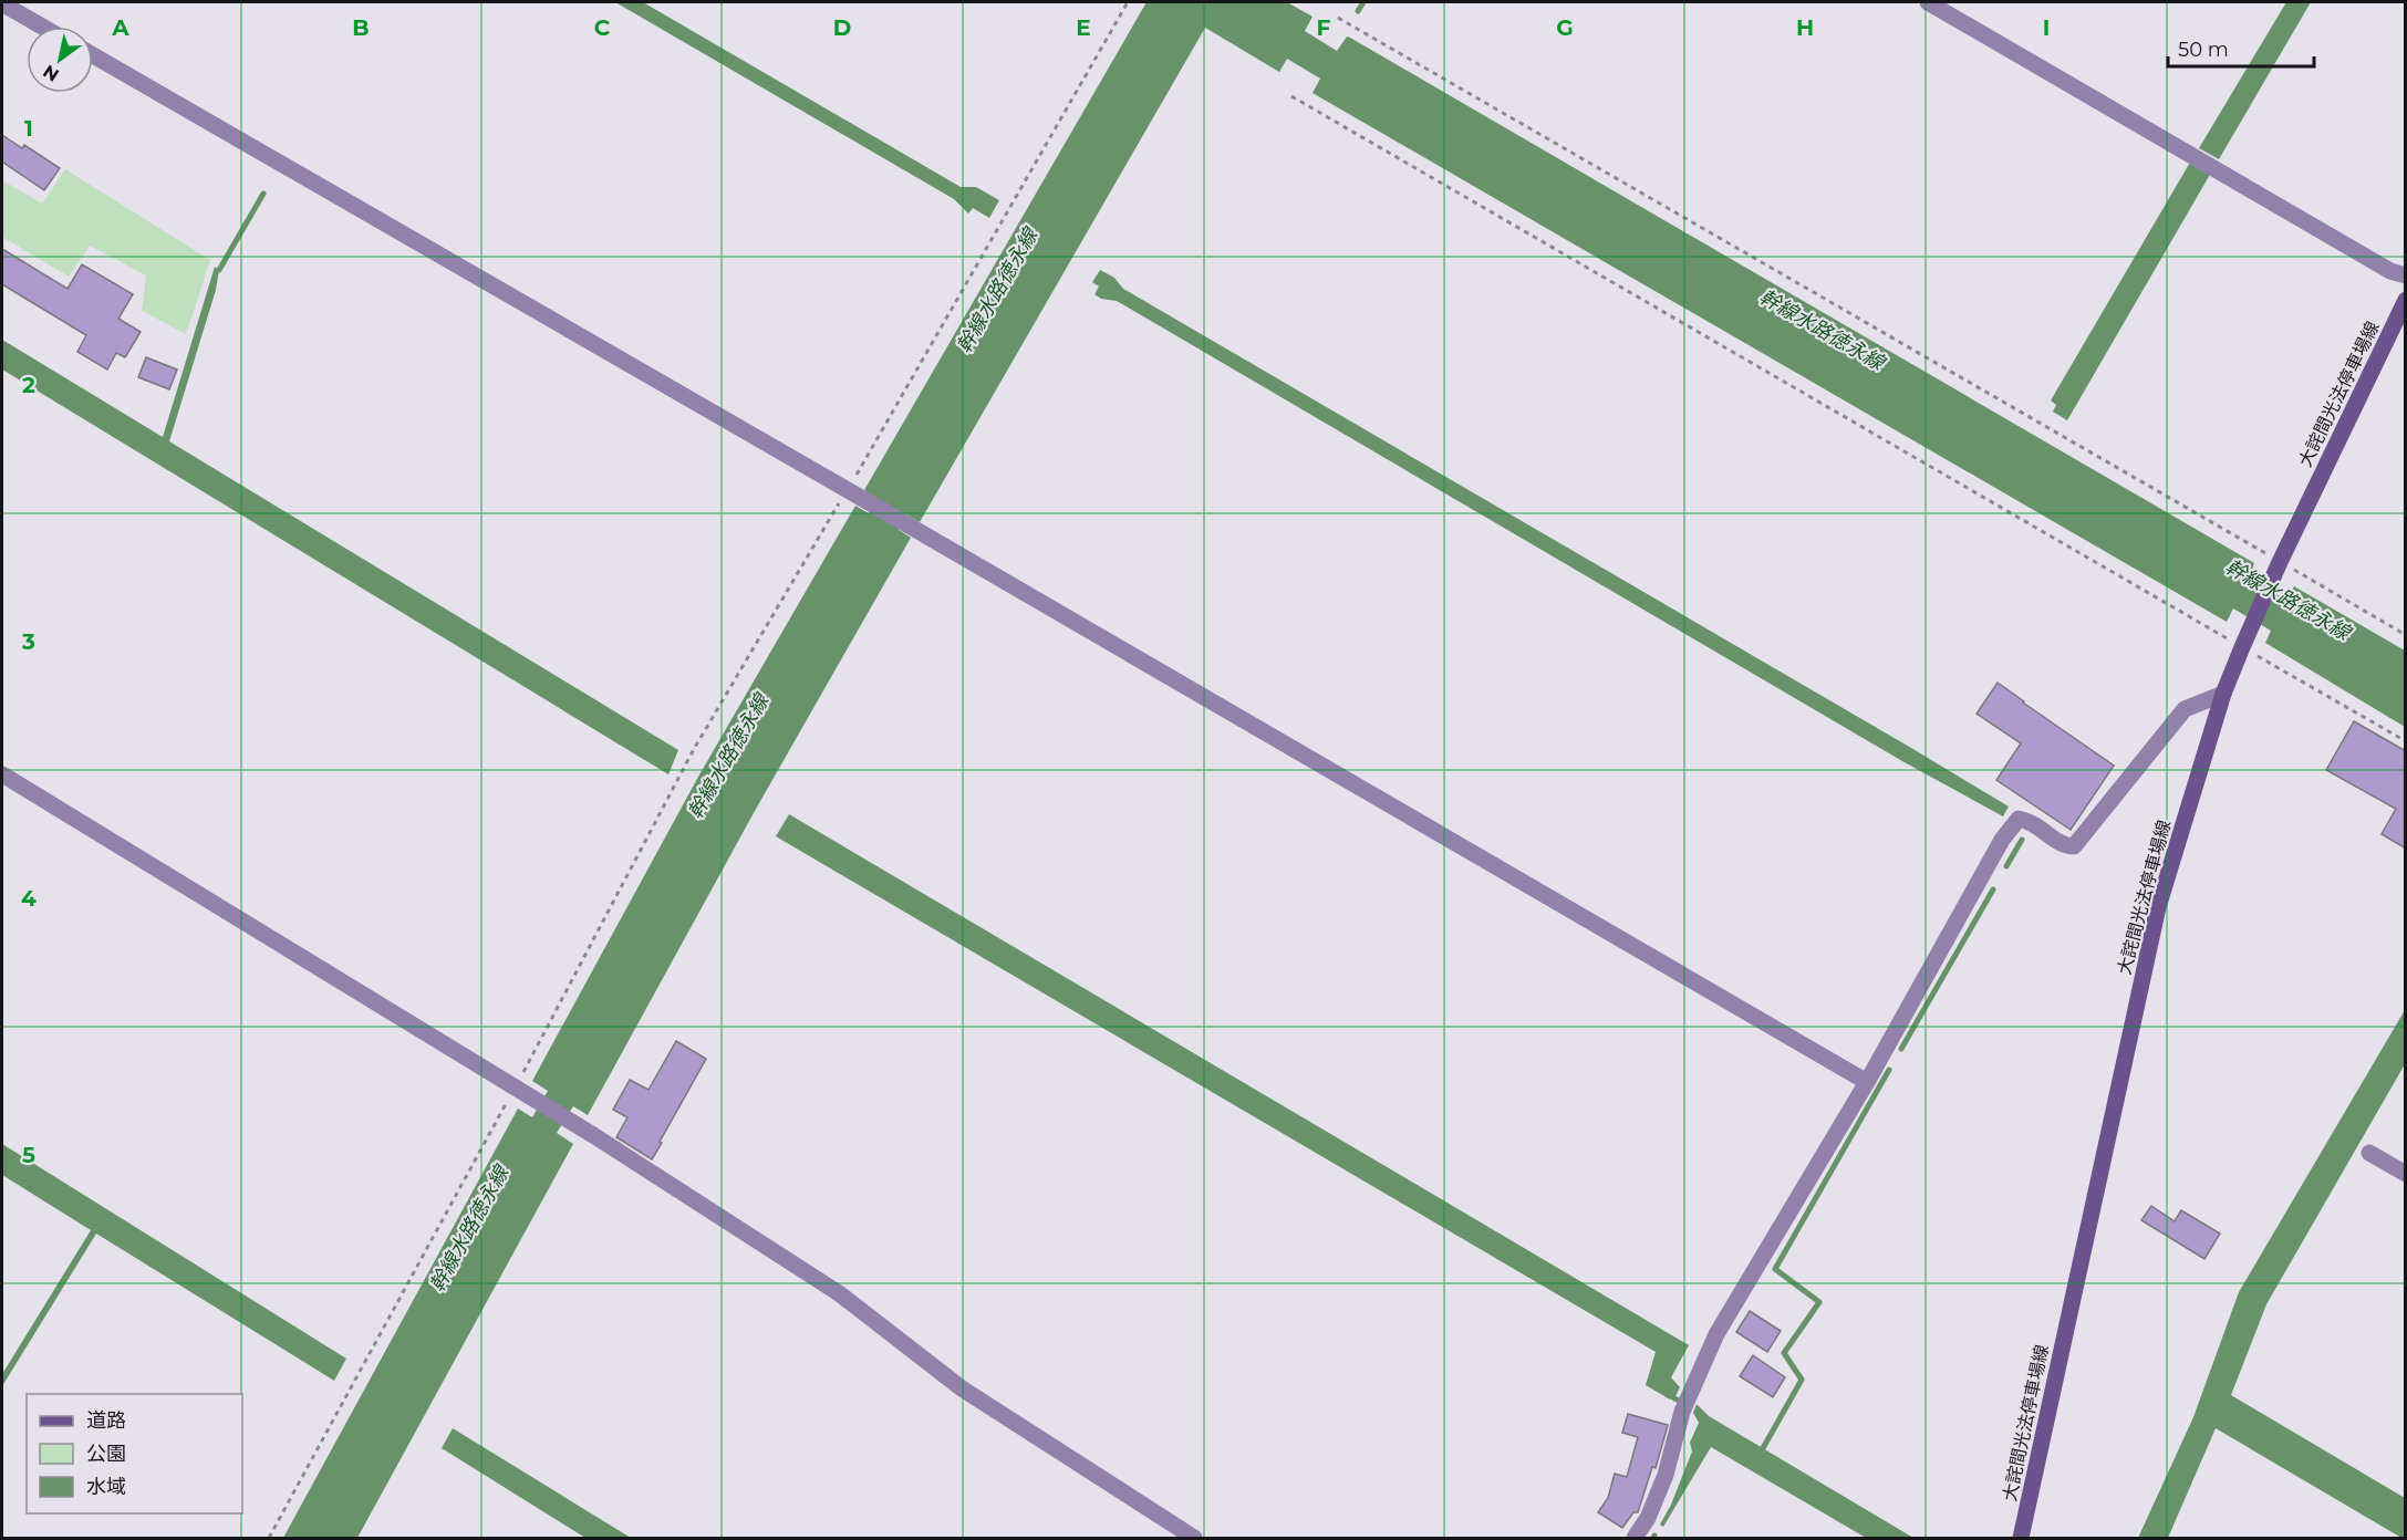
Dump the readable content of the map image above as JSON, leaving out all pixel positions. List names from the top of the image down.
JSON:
{
  "streets": {
    "main road": ["大詫間光法停車場線"]
  },
  "water": ["幹線水路徳永線"],
  "legend": ["道路", "公園", "水域"],
  "scale_bar": "50 m",
  "north": "bottom left",
  "grid": {
    "columns": [
      "A",
      "B",
      "C",
      "D",
      "E",
      "F",
      "G",
      "H",
      "I"
    ],
    "rows": [
      "1",
      "2",
      "3",
      "4",
      "5"
    ]
  }
}
